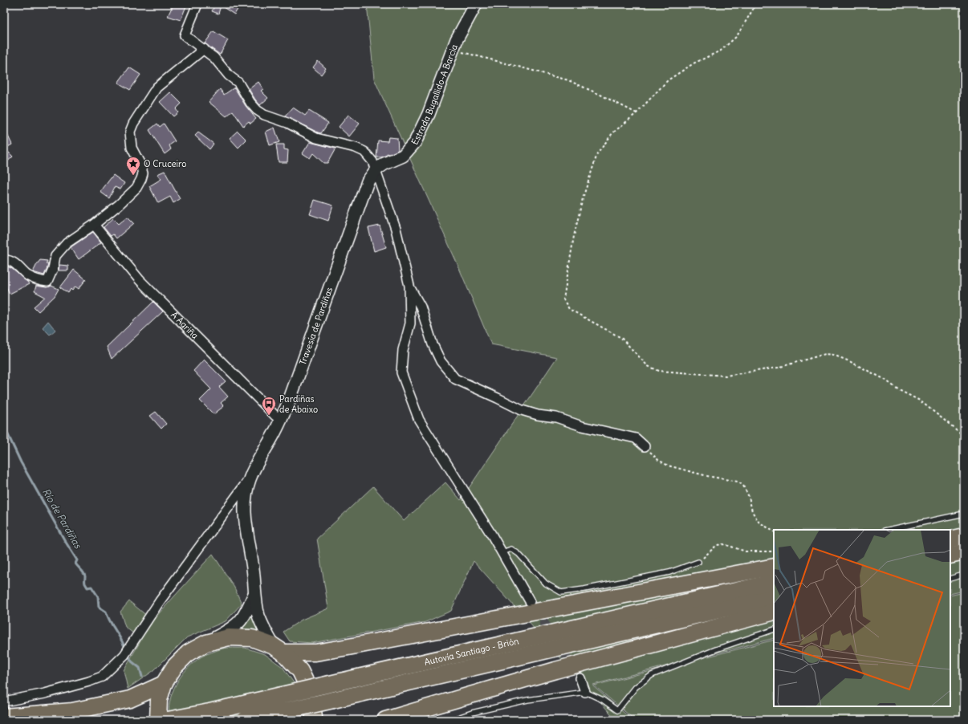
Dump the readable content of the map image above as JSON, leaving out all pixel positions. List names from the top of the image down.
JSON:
{
  "streets": {
    "highway": ["Autovía Santiago - Brión"],
    "street": ["Estrada Bugallido-A Barcia", "A Agriña", "Travesía de Pardiñas"]
  },
  "crossings": [
    ["Estrada Bugallido-A Barcia", "Travesía de Pardiñas"],
    ["A Agriña", "Travesía de Pardiñas"]
  ],
  "water": ["Río de Pardiñas"],
  "places": {
    "place": ["O Cruceiro"],
    "bus stop": ["Pardiñas de Abaixo"]
  }
}
